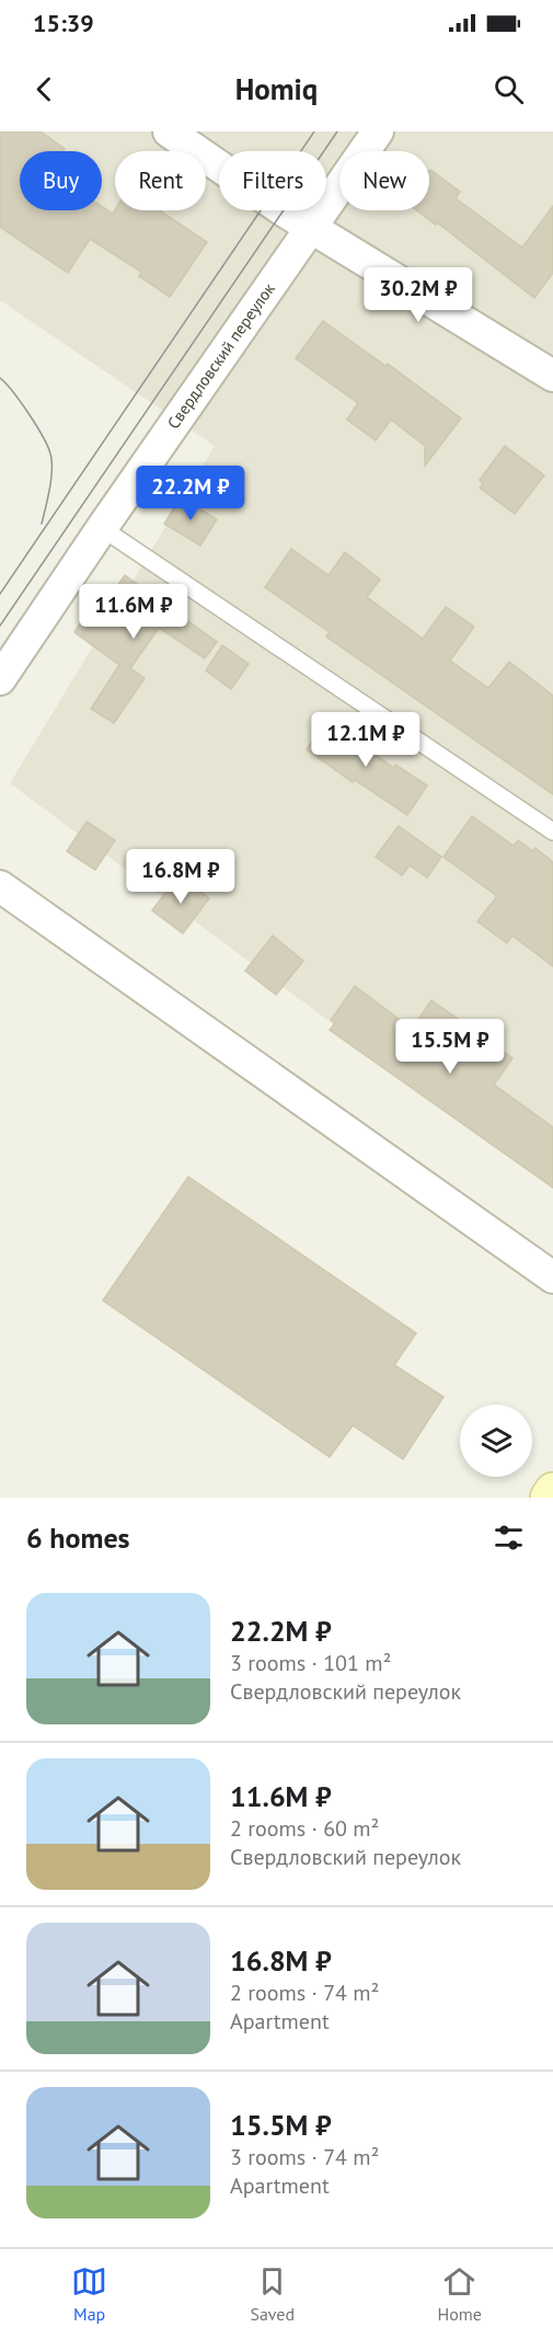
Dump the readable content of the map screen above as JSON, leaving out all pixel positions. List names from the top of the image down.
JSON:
{
  "streets": {
    "street": ["Свердловский переулок"]
  },
  "page": {
    "status": "15:39",
    "header": "Homiq",
    "chip": [
      "Buy",
      "Rent",
      "Filters",
      "New"
    ],
    "price": [
      "30.2M ₽",
      "22.2M ₽",
      "11.6M ₽",
      "12.1M ₽",
      "16.8M ₽",
      "15.5M ₽"
    ],
    "heading": "6 homes",
    "list": [
      {
        "name": "22.2M ₽",
        "note": "3 rooms · 101 m² · Свердловский переулок"
      },
      {
        "name": "11.6M ₽",
        "note": "2 rooms · 60 m² · Свердловский переулок"
      },
      {
        "name": "16.8M ₽",
        "note": "2 rooms · 74 m² · Apartment"
      },
      {
        "name": "15.5M ₽",
        "note": "3 rooms · 74 m² · Apartment"
      }
    ],
    "tabs": ["Map", "Saved", "Home"]
  }
}
